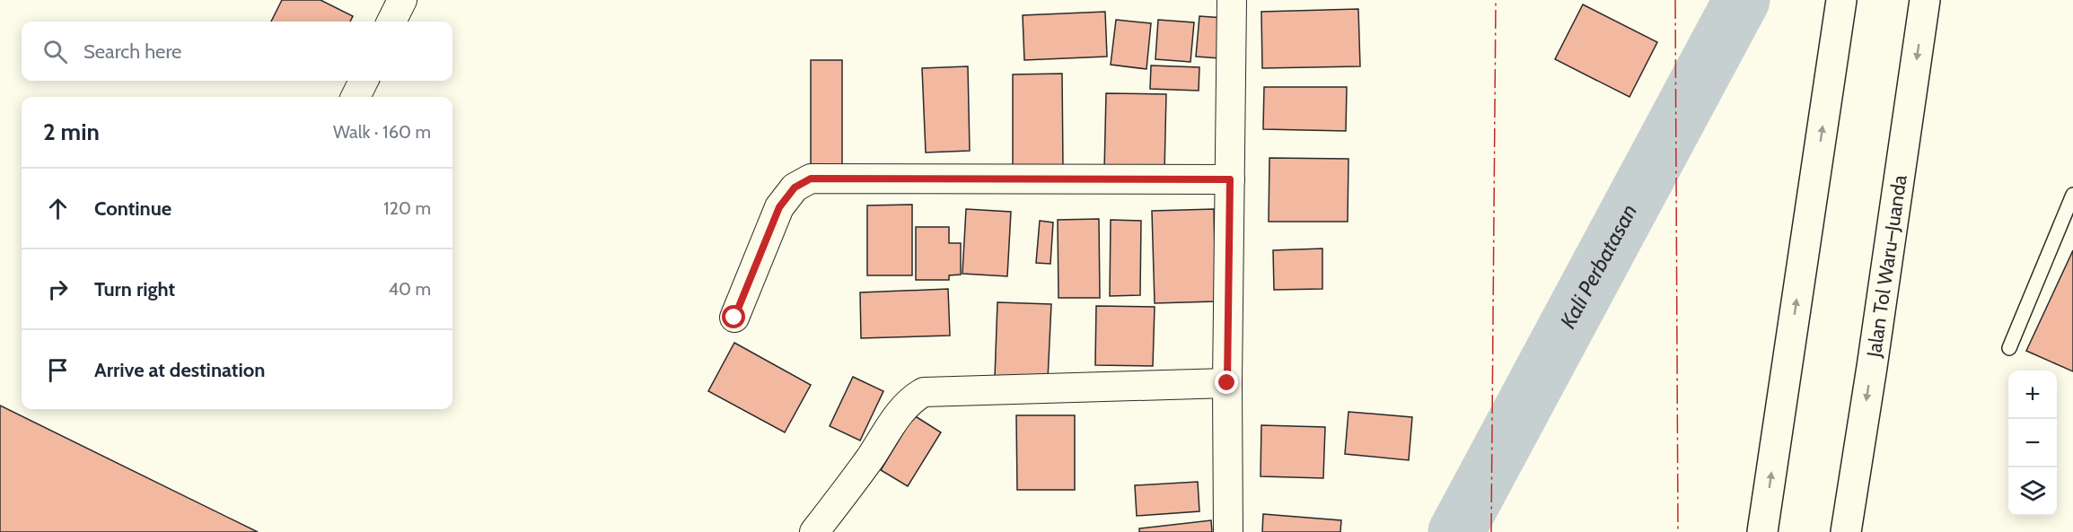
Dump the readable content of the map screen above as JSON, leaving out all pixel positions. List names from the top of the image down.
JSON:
{
  "streets": {
    "highway": ["Jalan Tol Waru–Juanda"]
  },
  "water": ["Kali Perbatasan"],
  "page": {
    "search": "Search here",
    "heading": ["2 min", "Walk · 160 m"],
    "list": [
      ["Continue", "120 m"],
      ["Turn right", "40 m"],
      "Arrive at destination"
    ],
    "map_buttons": ["+", "−"]
  }
}
